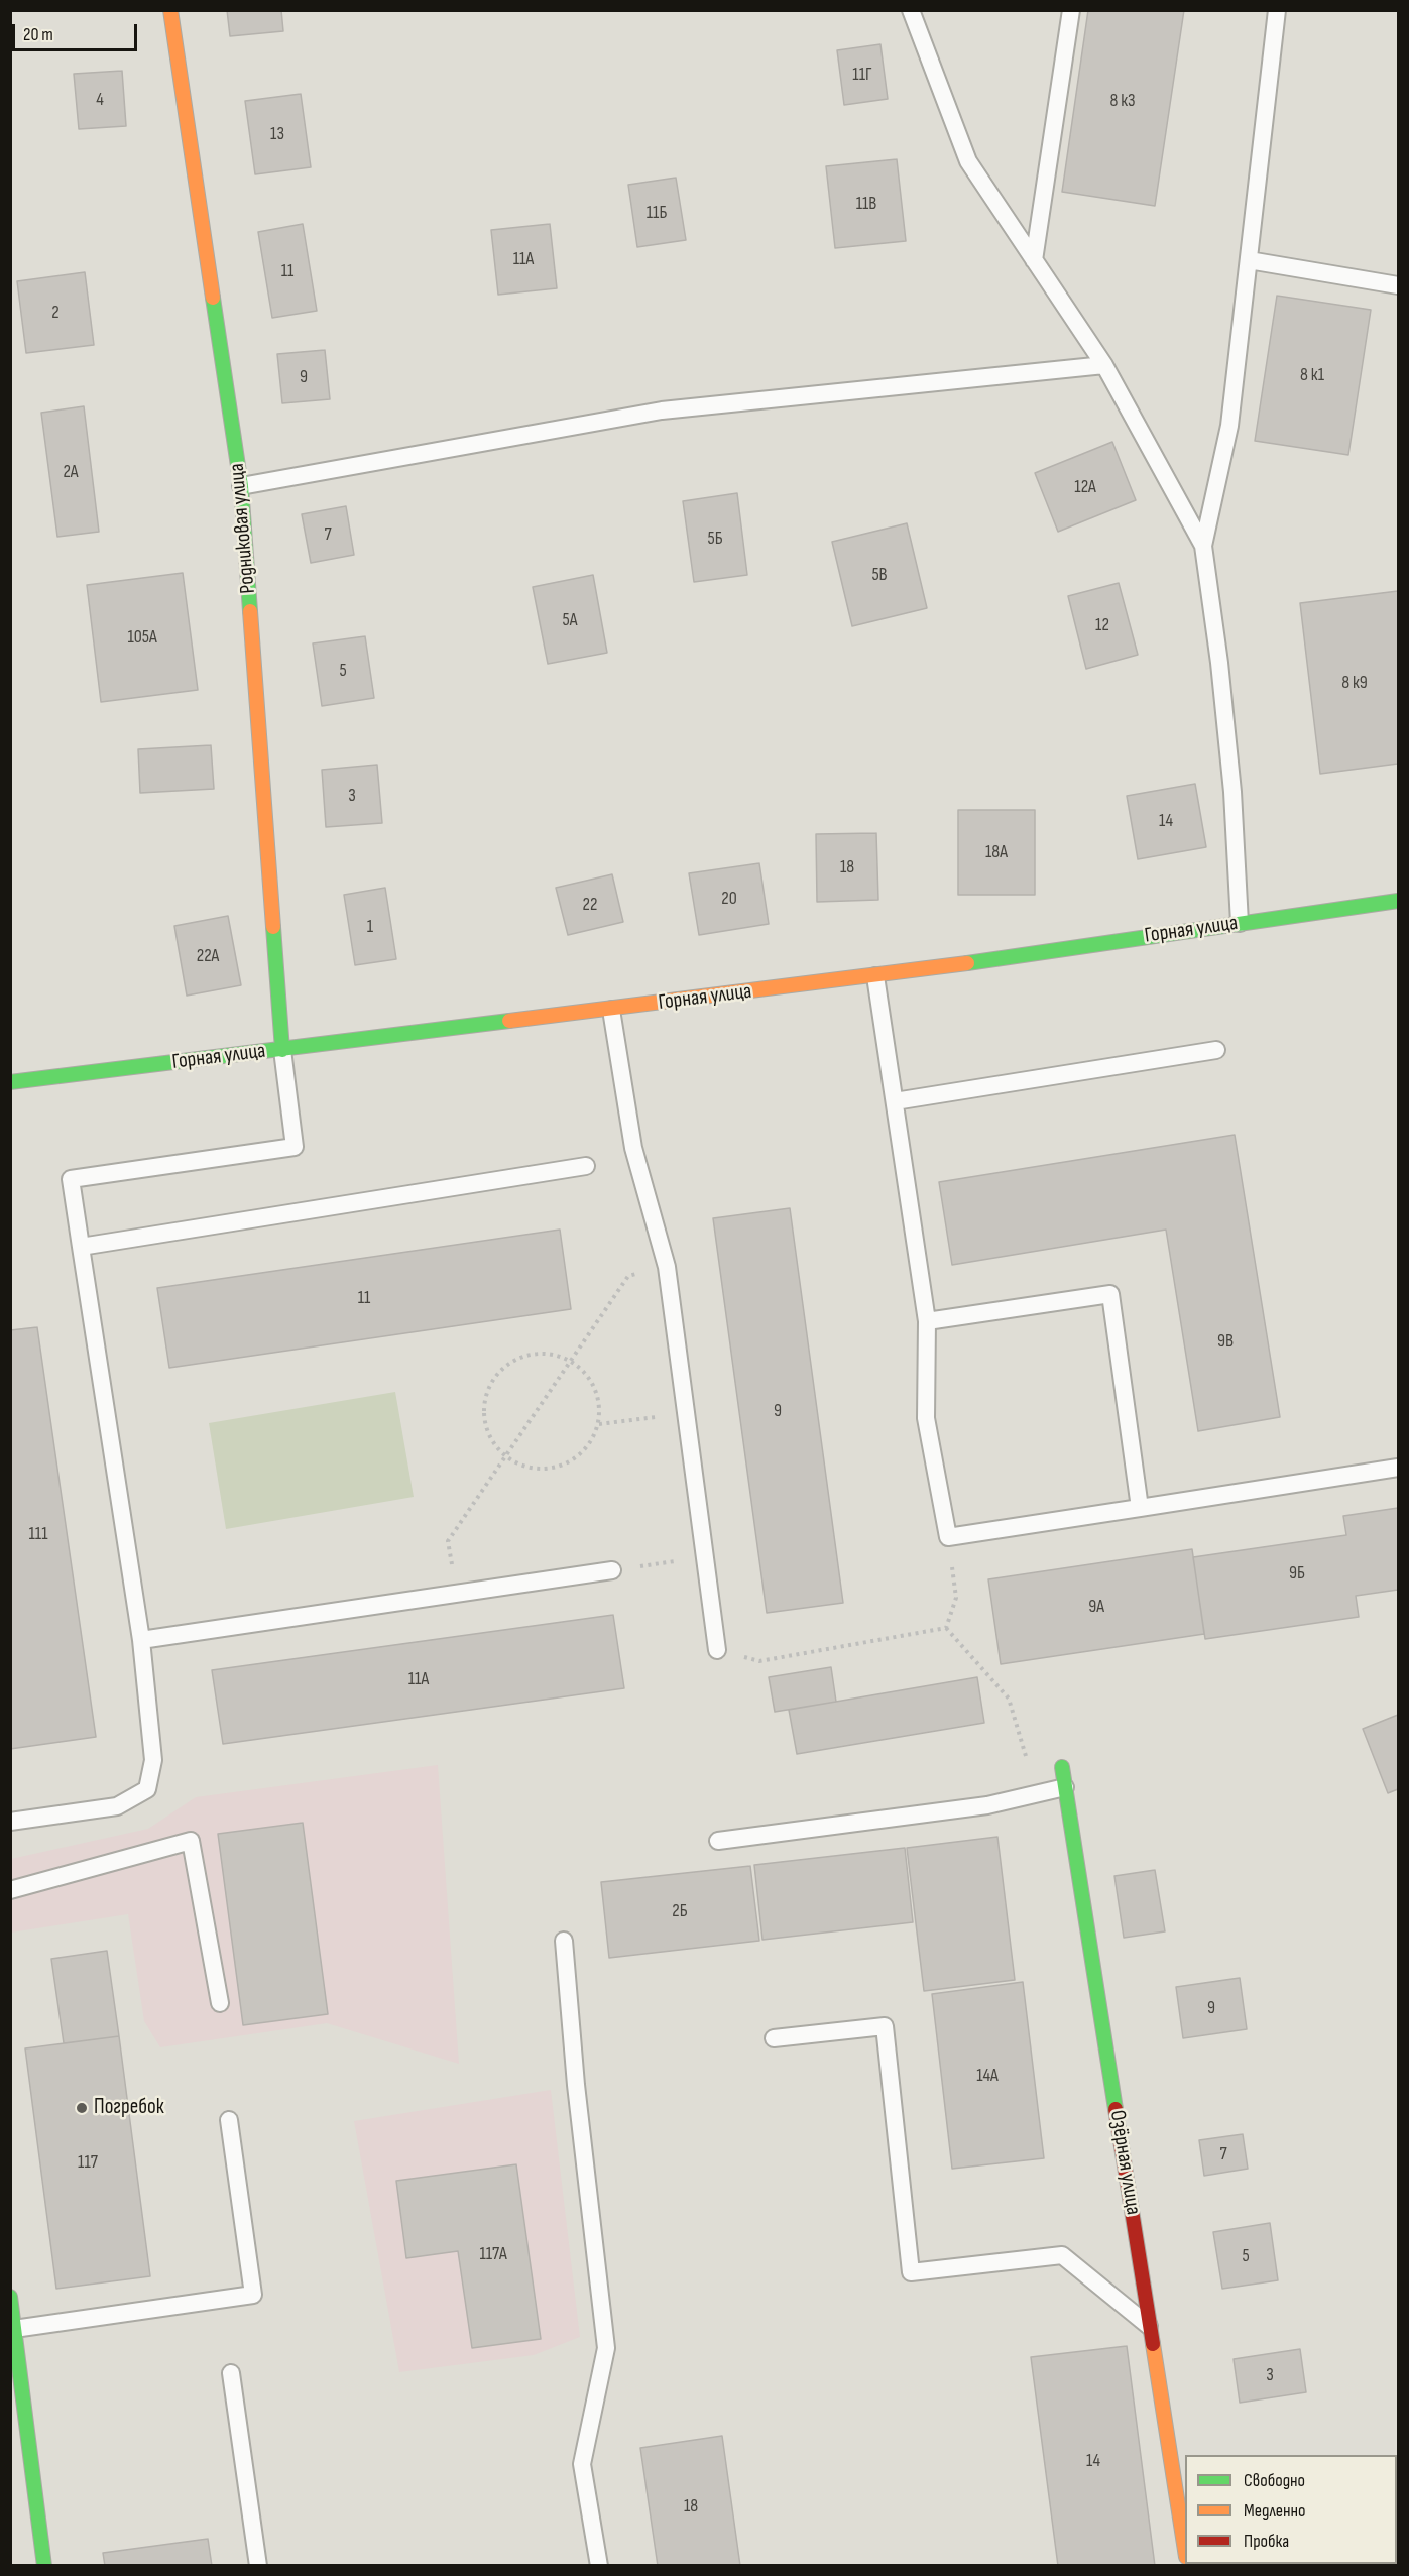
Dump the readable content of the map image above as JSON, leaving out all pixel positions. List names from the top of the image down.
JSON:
{
  "streets": {
    "street": ["Родниковая улица", "Горная улица", "Озёрная улица"]
  },
  "crossings": [
    ["Родниковая улица", "Горная улица"]
  ],
  "places": ["Погребок"],
  "house_numbers": [
    "11Г",
    "4",
    "8 к3",
    "13",
    "11В",
    "11Б",
    "11А",
    "11",
    "2",
    "8 к1",
    "9",
    "2А",
    "12А",
    "7",
    "5Б",
    "5В",
    "5А",
    "12",
    "105А",
    "5",
    "8 к9",
    "3",
    "14",
    "18А",
    "18",
    "20",
    "22",
    "1",
    "22А",
    "11",
    "9В",
    "9",
    "111",
    "9Б",
    "9А",
    "11А",
    "2Б",
    "9",
    "14А",
    "7",
    "117",
    "117А",
    "5",
    "3",
    "14",
    "18"
  ],
  "legend": ["Свободно", "Медленно", "Пробка"],
  "scale_bar": "20 m"
}
